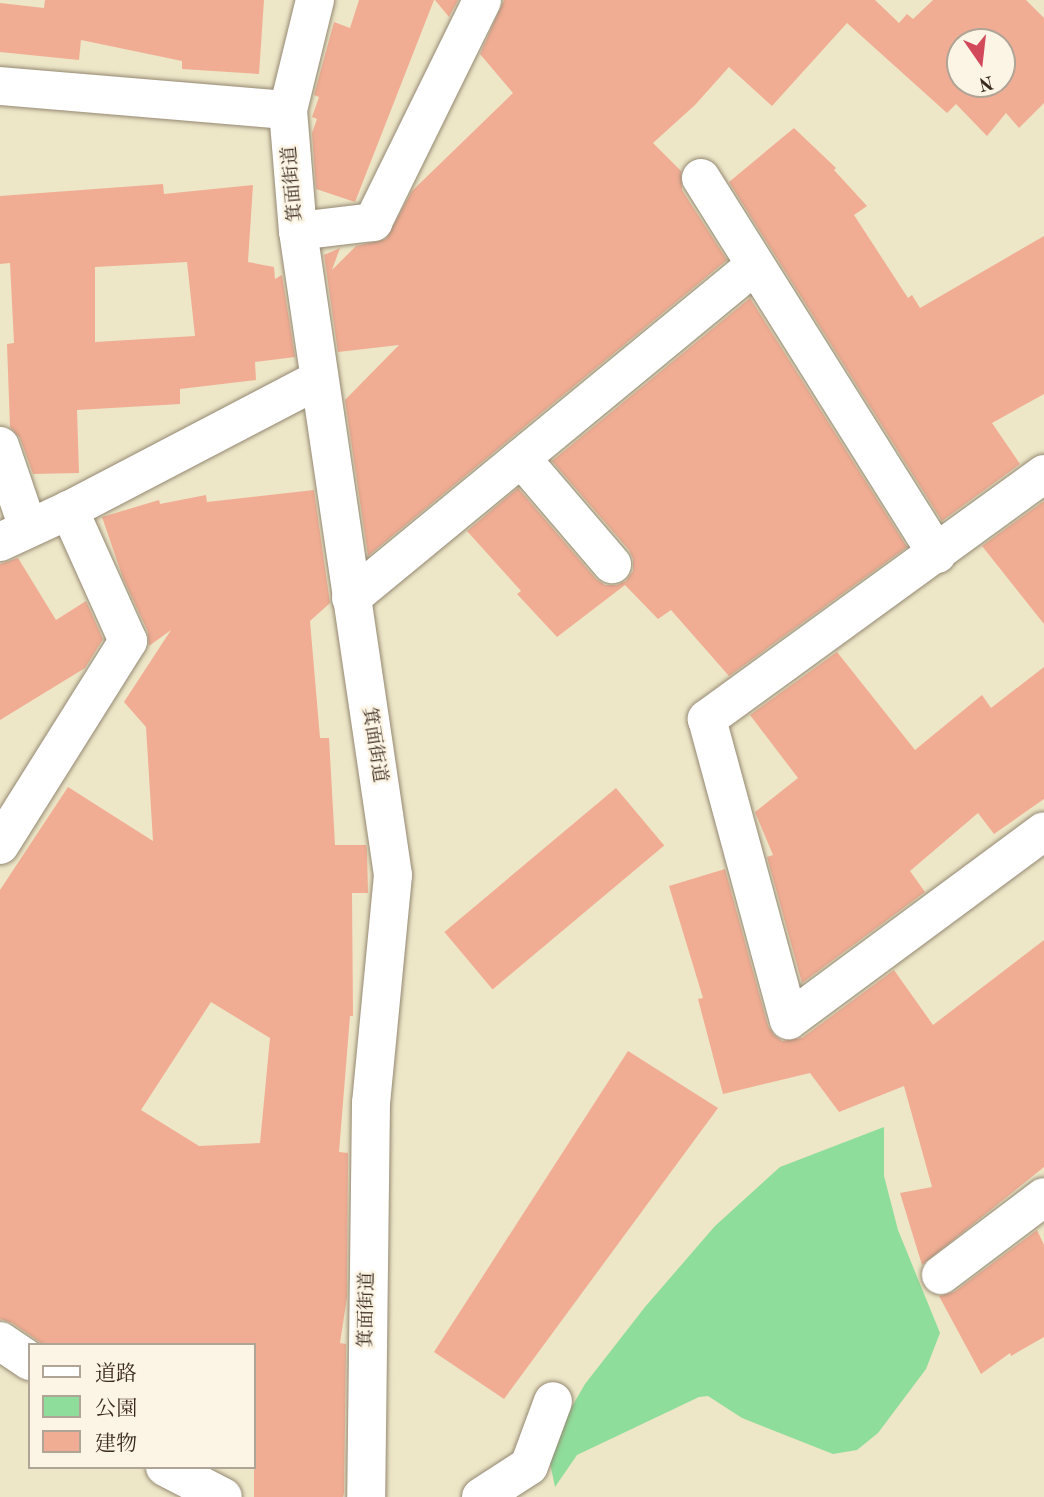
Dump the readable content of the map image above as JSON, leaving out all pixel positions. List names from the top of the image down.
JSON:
{
  "streets": {
    "street": ["箕面街道"]
  },
  "legend": ["道路", "公園", "建物"],
  "north": "bottom"
}
